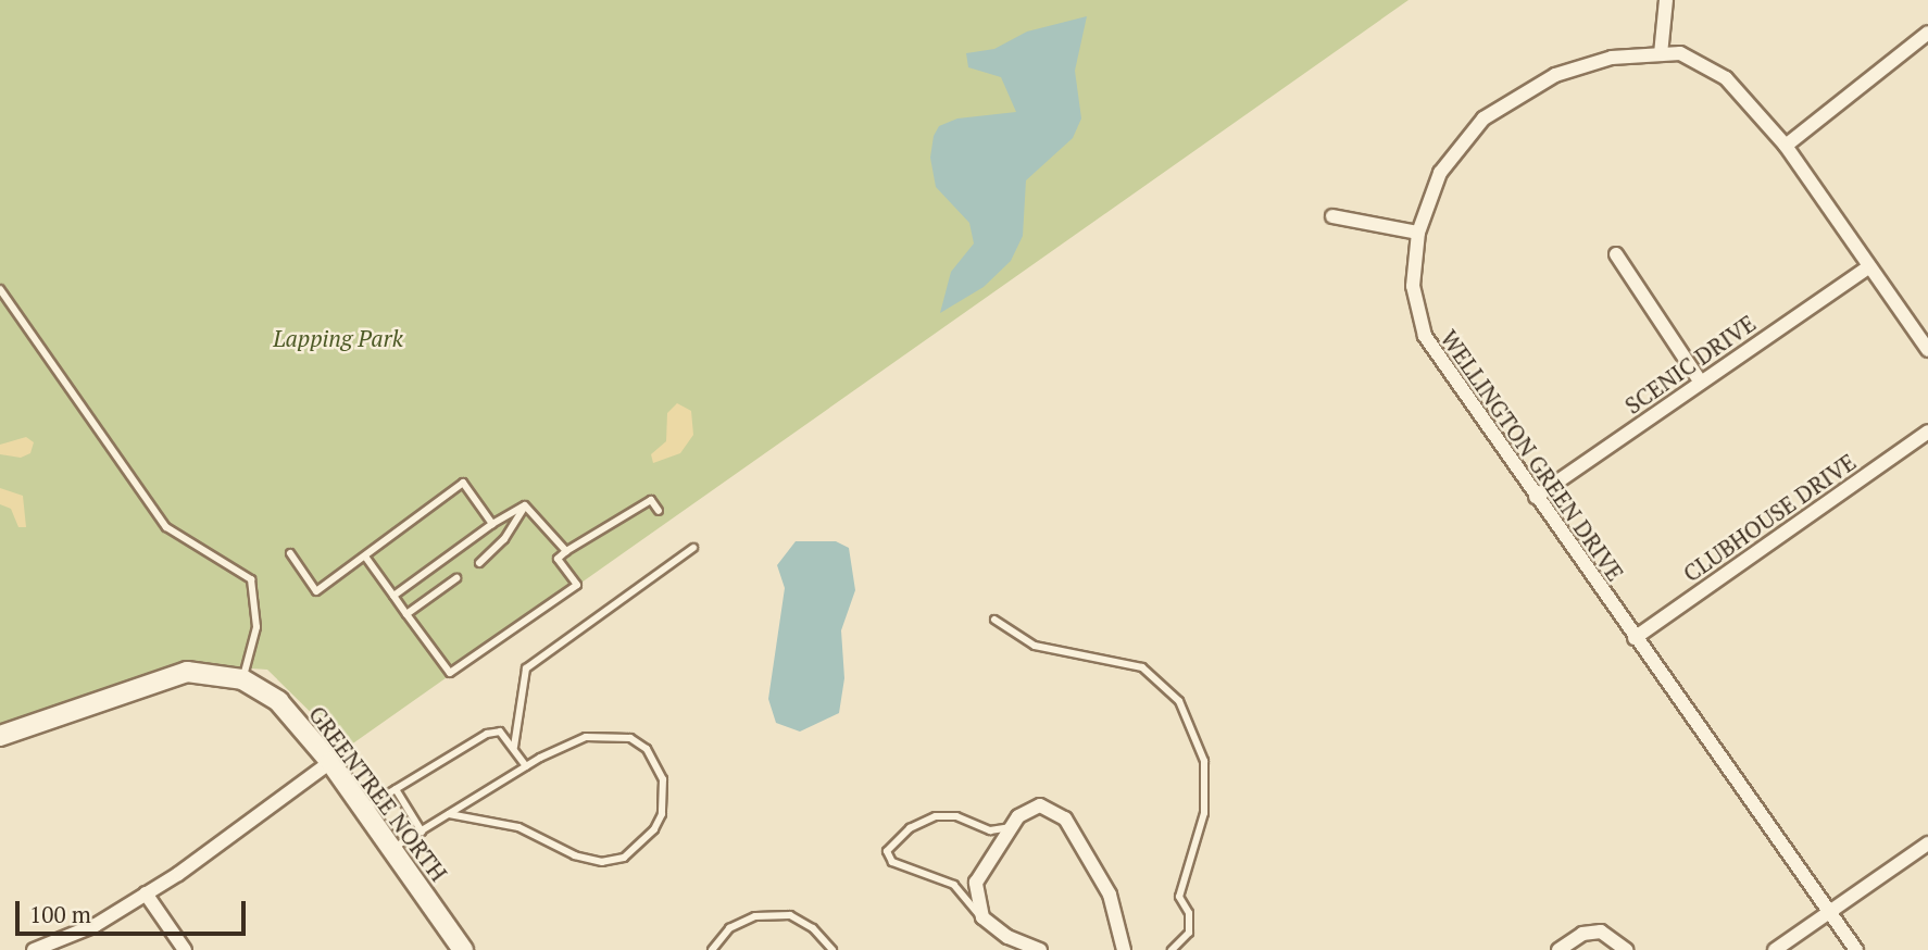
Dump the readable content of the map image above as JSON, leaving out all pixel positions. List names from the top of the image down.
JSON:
{
  "streets": {
    "main road": ["GREENTREE NORTH"],
    "street": ["SCENIC DRIVE", "WELLINGTON GREEN DRIVE", "CLUBHOUSE DRIVE"]
  },
  "crossings": [
    ["SCENIC DRIVE", "WELLINGTON GREEN DRIVE"],
    ["WELLINGTON GREEN DRIVE", "CLUBHOUSE DRIVE"]
  ],
  "parks": ["Lapping Park"],
  "scale_bar": "100 m"
}
